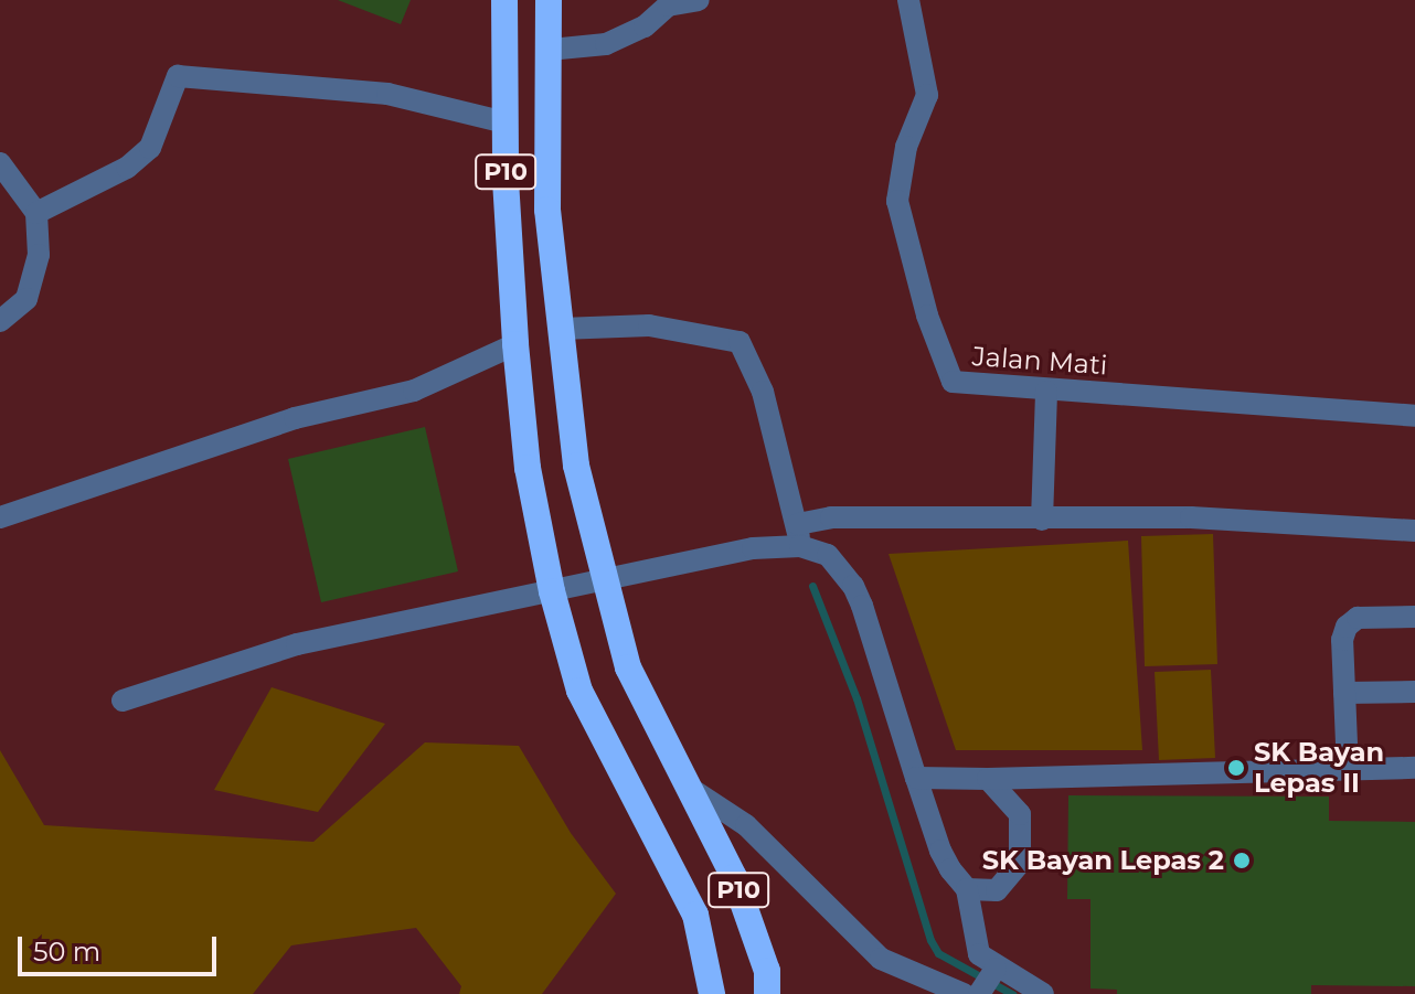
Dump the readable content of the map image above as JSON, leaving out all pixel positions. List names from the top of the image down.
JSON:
{
  "streets": {
    "highway": ["P10"],
    "street": ["Jalan Mati"]
  },
  "places": ["SK Bayan Lepas II", "SK Bayan Lepas 2"],
  "scale_bar": "50 m"
}
